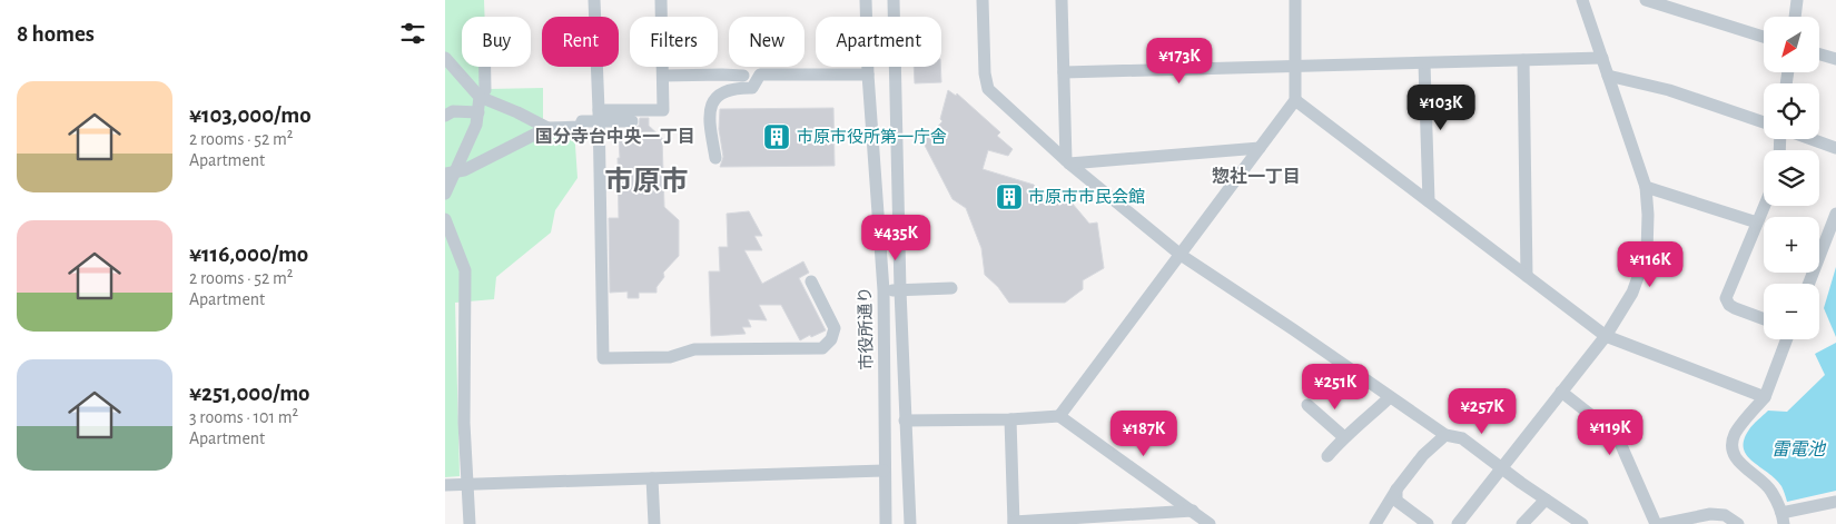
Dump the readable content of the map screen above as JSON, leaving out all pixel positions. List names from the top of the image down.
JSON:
{
  "streets": {
    "street": ["市役所通り"]
  },
  "districts": ["国分寺台中央一丁目", "惣社一丁目", "市原市"],
  "water": ["雷電池"],
  "places": {
    "building": ["市原市役所第一庁舎", "市原市市民会館"]
  },
  "north": "bottom left",
  "page": {
    "heading": "8 homes",
    "map_buttons": ["+", "−"],
    "chip": [
      "Buy",
      "Rent",
      "Filters",
      "New",
      "Apartment"
    ],
    "price": [
      "¥173K",
      "¥103K",
      "¥435K",
      "¥116K",
      "¥251K",
      "¥257K",
      "¥119K",
      "¥187K"
    ],
    "list": [
      {
        "name": "¥103,000/mo",
        "note": "2 rooms · 52 m² · Apartment"
      },
      {
        "name": "¥116,000/mo",
        "note": "2 rooms · 52 m² · Apartment"
      },
      {
        "name": "¥251,000/mo",
        "note": "3 rooms · 101 m² · Apartment"
      }
    ]
  }
}
